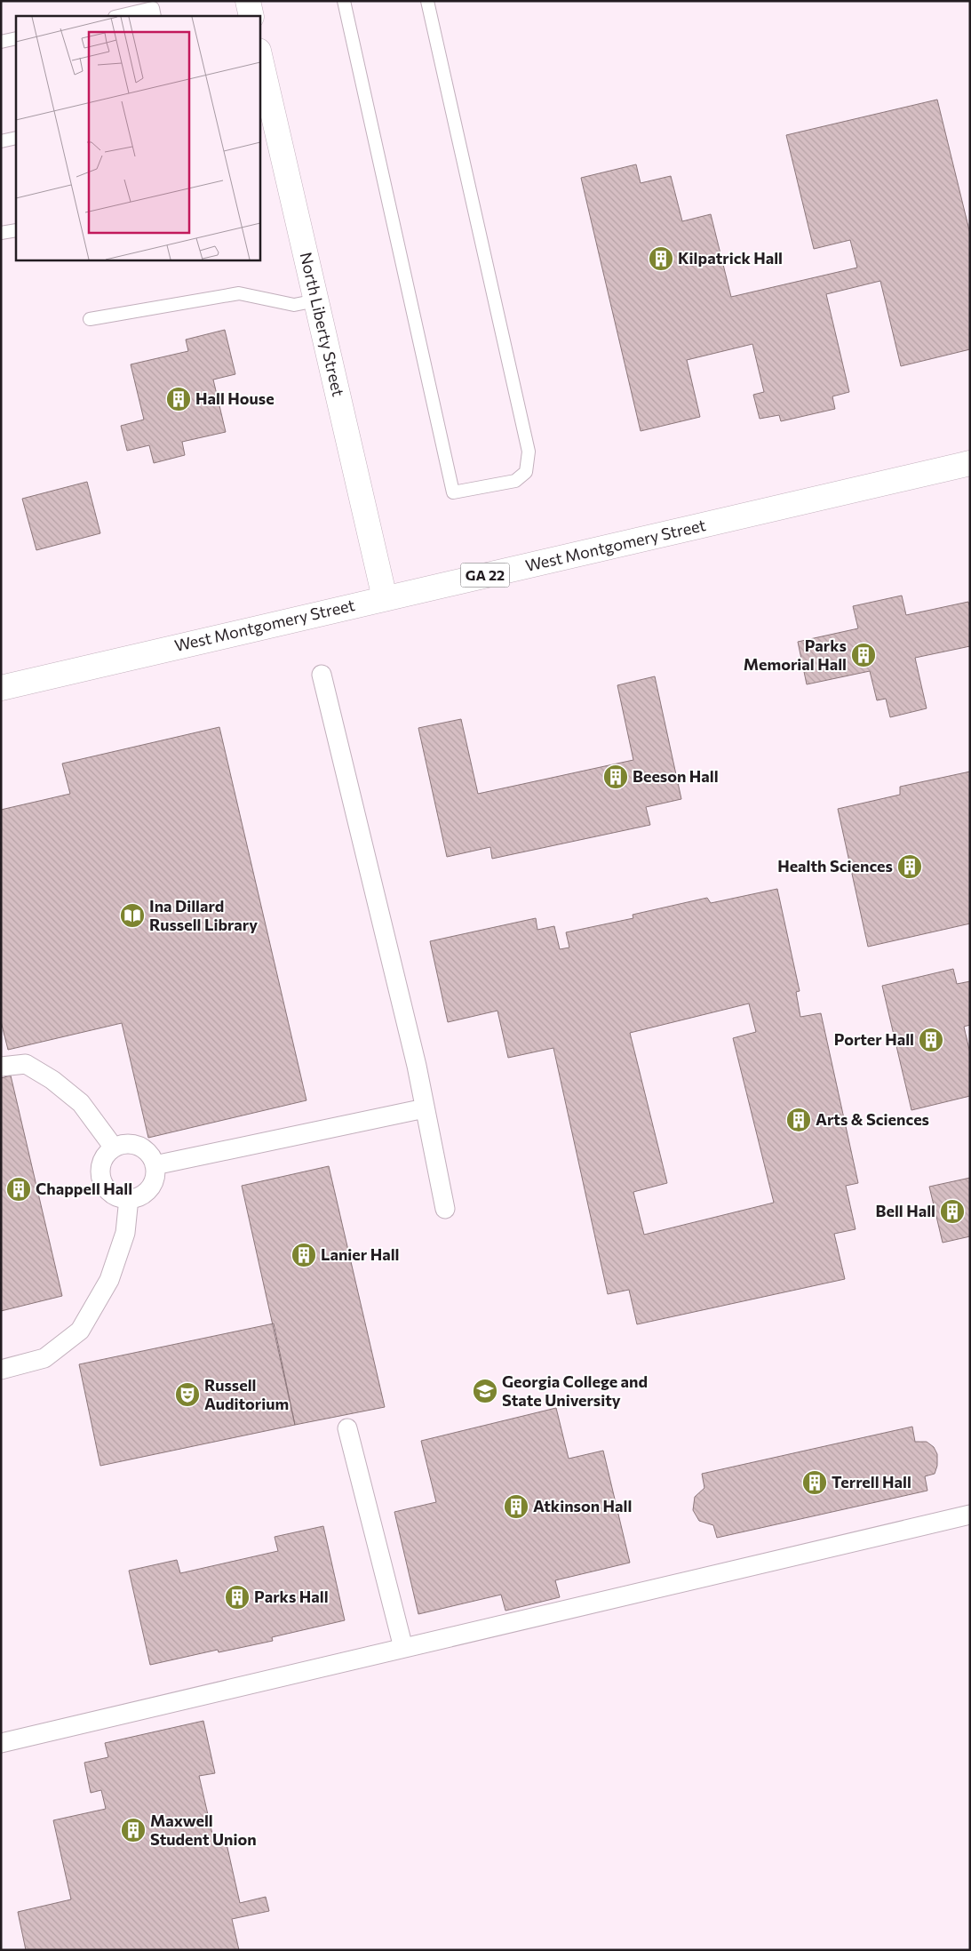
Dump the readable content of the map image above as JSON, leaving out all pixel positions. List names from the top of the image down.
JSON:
{
  "streets": {
    "main road": ["North Liberty Street", "West Montgomery Street", "GA 22"]
  },
  "crossings": [
    ["North Liberty Street", "West Montgomery Street"]
  ],
  "places": {
    "building": [
      "Kilpatrick Hall",
      "Hall House",
      "Parks Memorial Hall",
      "Beeson Hall",
      "Health Sciences",
      "Porter Hall",
      "Arts & Sciences",
      "Chappell Hall",
      "Bell Hall",
      "Lanier Hall",
      "Terrell Hall",
      "Atkinson Hall",
      "Parks Hall",
      "Maxwell Student Union"
    ],
    "library": ["Ina Dillard Russell Library"],
    "school or university": ["Georgia College and State University"],
    "theatre": ["Russell Auditorium"]
  }
}
